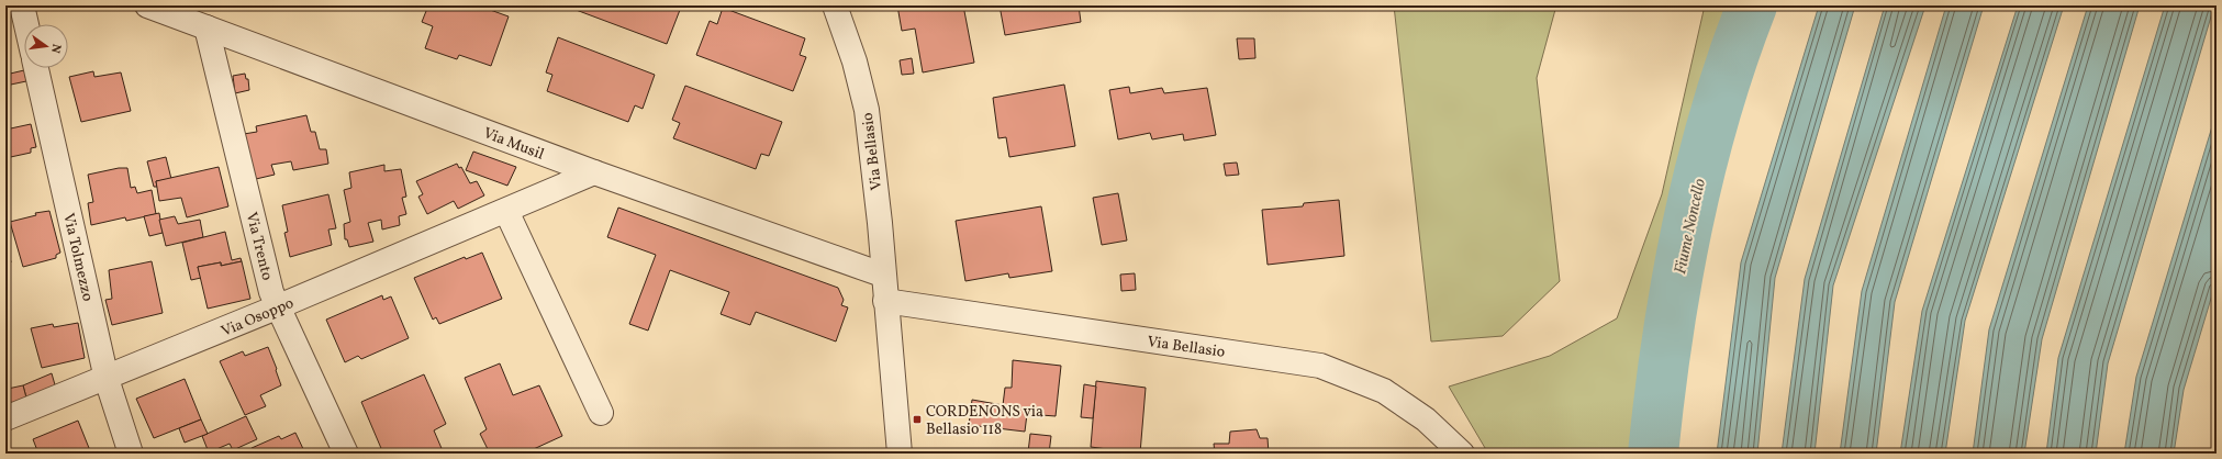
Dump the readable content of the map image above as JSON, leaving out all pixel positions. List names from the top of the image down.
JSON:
{
  "streets": {
    "street": [
      "Via Musil",
      "Via Bellasio",
      "Via Trento",
      "Via Tolmezzo",
      "Via Osoppo"
    ]
  },
  "crossings": [
    ["Via Musil", "Via Bellasio"],
    ["Via Musil", "Via Trento"],
    ["Via Musil", "Via Osoppo"],
    ["Via Trento", "Via Osoppo"],
    ["Via Tolmezzo", "Via Osoppo"]
  ],
  "water": ["Fiume Noncello"],
  "places": {
    "transit": ["CORDENONS via Bellasio 118"]
  },
  "north": "right"
}
